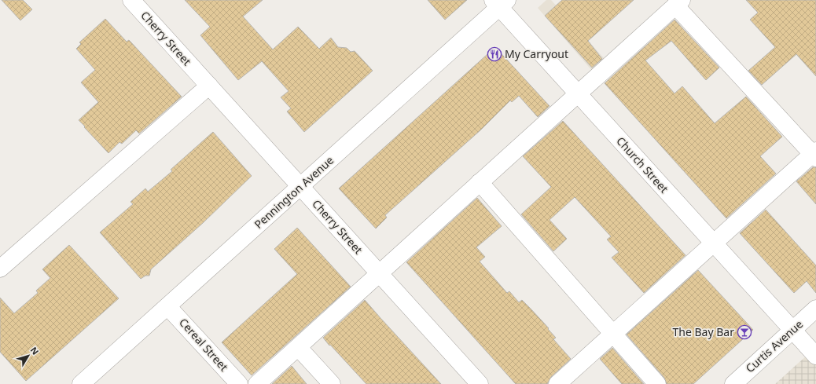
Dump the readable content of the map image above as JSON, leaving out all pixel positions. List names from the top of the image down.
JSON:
{
  "streets": {
    "main road": [
      "Cherry Street",
      "Church Street",
      "Pennington Avenue",
      "Cereal Street",
      "Curtis Avenue"
    ]
  },
  "crossings": [
    ["Cherry Street", "Pennington Avenue"],
    ["Church Street", "Pennington Avenue"],
    ["Church Street", "Curtis Avenue"],
    ["Pennington Avenue", "Cereal Street"]
  ],
  "places": {
    "restaurant": ["My Carryout"],
    "bar": ["The Bay Bar"]
  },
  "north": "top right"
}
